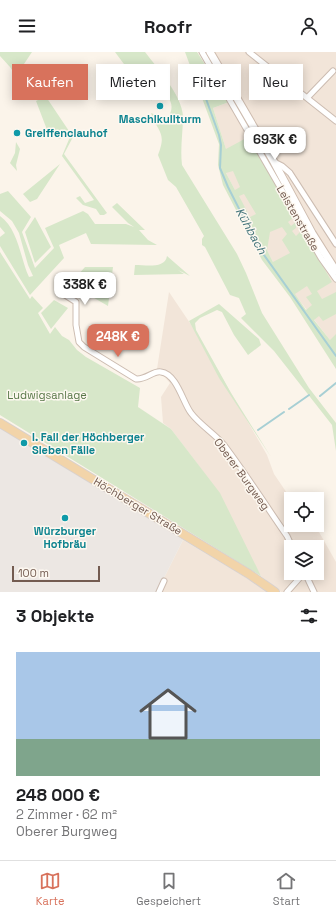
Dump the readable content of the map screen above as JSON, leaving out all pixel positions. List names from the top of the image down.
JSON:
{
  "streets": {
    "main road": ["Leistenstraße", "Höchberger Straße"],
    "street": ["Oberer Burgweg"]
  },
  "water": ["Kühbach"],
  "parks": ["Ludwigsanlage"],
  "places": [
    "Maschikuliturm",
    "Greiffenclauhof",
    "I. Fall der Höchberger Sieben Fälle",
    "Würzburger Hofbräu"
  ],
  "scale_bar": "100 m",
  "page": {
    "header": "Roofr",
    "chip": [
      "Kaufen",
      "Mieten",
      "Filter",
      "Neu"
    ],
    "price": ["693K €", "338K €", "248K €"],
    "scale": "100 m",
    "heading": "3 Objekte",
    "list": [
      {
        "name": "248 000 €",
        "note": "2 Zimmer · 62 m² · Oberer Burgweg"
      }
    ],
    "tabs": ["Karte", "Gespeichert", "Start"]
  }
}
